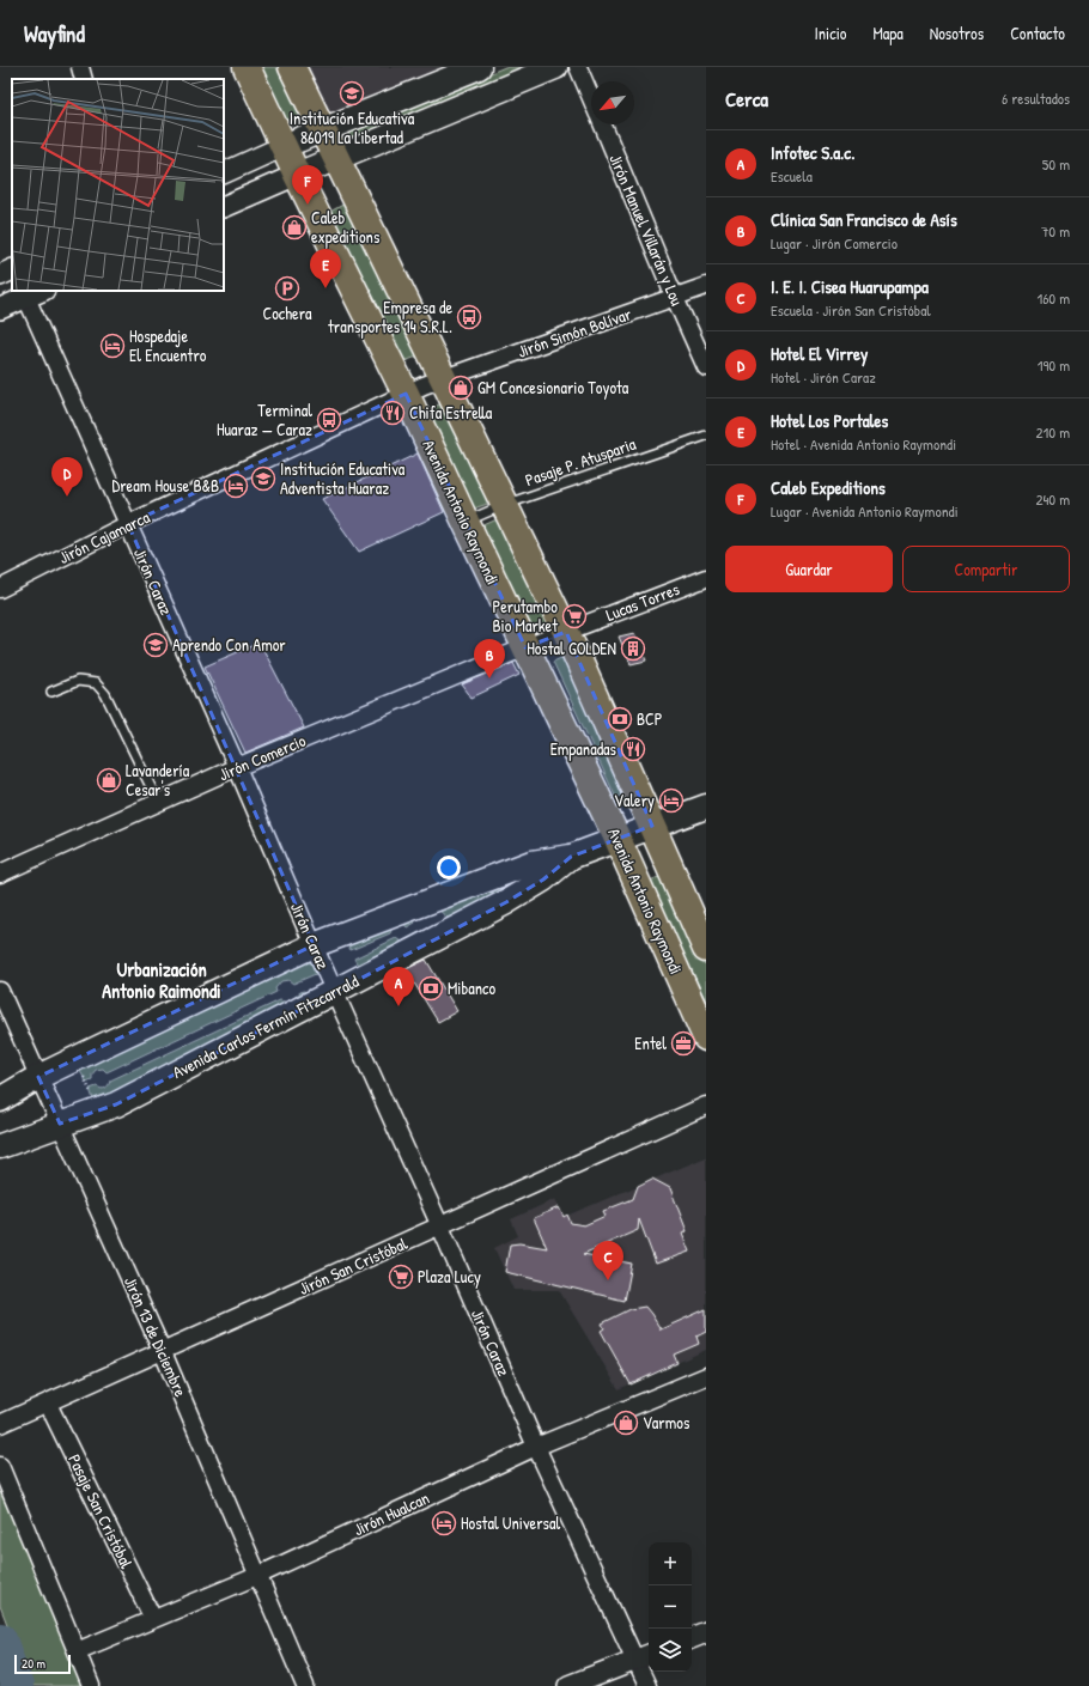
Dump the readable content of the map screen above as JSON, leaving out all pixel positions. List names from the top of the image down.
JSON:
{
  "streets": {
    "main road": ["Avenida Antonio Raymondi", "Avenida Carlos Fermín Fitzcarrald"],
    "street": [
      "Jirón Manuel Villarán y Lou",
      "Jirón Simón Bolívar",
      "Jirón Cajamarca",
      "Jirón Caraz",
      "Lucas Torres",
      "Jirón Comercio",
      "Jirón San Cristóbal",
      "Jirón 13 de Diciembre",
      "Pasaje San Cristóbal",
      "Jirón Hualcan"
    ],
    "lane": ["Pasaje P. Atusparia"]
  },
  "crossings": [
    ["Jirón Manuel Villarán y Lou", "Jirón Simón Bolívar"],
    ["Jirón Simón Bolívar", "Jirón Cajamarca"],
    ["Pasaje P. Atusparia", "Avenida Antonio Raymondi"],
    ["Avenida Antonio Raymondi", "Jirón Cajamarca"],
    ["Avenida Antonio Raymondi", "Lucas Torres"],
    ["Avenida Antonio Raymondi", "Jirón Comercio"],
    ["Avenida Antonio Raymondi", "Avenida Carlos Fermín Fitzcarrald"],
    ["Jirón Cajamarca", "Jirón Caraz"],
    ["Jirón Caraz", "Jirón Comercio"],
    ["Jirón Caraz", "Avenida Carlos Fermín Fitzcarrald"],
    ["Jirón Caraz", "Jirón San Cristóbal"],
    ["Jirón Caraz", "Jirón Hualcan"],
    ["Lucas Torres", "Jirón Comercio"],
    ["Avenida Carlos Fermín Fitzcarrald", "Jirón 13 de Diciembre"],
    ["Jirón San Cristóbal", "Jirón 13 de Diciembre"],
    ["Jirón San Cristóbal", "Pasaje San Cristóbal"],
    ["Jirón 13 de Diciembre", "Jirón Hualcan"],
    ["Pasaje San Cristóbal", "Jirón Hualcan"]
  ],
  "districts": ["Urbanización Antonio Raimondi"],
  "places": {
    "school or university": ["Institución Educativa 86019 La Libertad", "Institución Educativa Adventista Huaraz", "Aprendo Con Amor"],
    "shop": [
      "Caleb expeditions",
      "GM Concesionario Toyota",
      "Lavandería Cesar's",
      "Varmos"
    ],
    "parking": ["Cochera"],
    "bus stop": ["Empresa de transportes 14 S.R.L.", "Terminal Huaraz — Caraz"],
    "hotel": [
      "Hospedaje El Encuentro",
      "Dream House B&B",
      "Valery",
      "Hostal Universal"
    ],
    "restaurant": ["Chifa Estrella", "Empanadas"],
    "supermarket": ["Perutambo Bio Market", "Plaza Lucy"],
    "building": ["Hostal GOLDEN"],
    "bank": ["BCP", "Mibanco"],
    "office": ["Entel"]
  },
  "scale_bar": "20 m",
  "north": "bottom left",
  "page": {
    "header": "Wayfind",
    "nav": [
      "Inicio",
      "Mapa",
      "Nosotros",
      "Contacto"
    ],
    "heading": ["Cerca", "6 resultados"],
    "list": [
      {
        "mark": "A",
        "name": "Infotec S.a.c.",
        "note": "Escuela",
        "value": "50 m"
      },
      {
        "mark": "B",
        "name": "Clínica San Francisco de Asís",
        "note": "Lugar · Jirón Comercio",
        "value": "70 m"
      },
      {
        "mark": "C",
        "name": "I. E. I. Cisea Huarupampa",
        "note": "Escuela · Jirón San Cristóbal",
        "value": "160 m"
      },
      {
        "mark": "D",
        "name": "Hotel El Virrey",
        "note": "Hotel · Jirón Caraz",
        "value": "190 m"
      },
      {
        "mark": "E",
        "name": "Hotel Los Portales",
        "note": "Hotel · Avenida Antonio Raymondi",
        "value": "210 m"
      },
      {
        "mark": "F",
        "name": "Caleb Expeditions",
        "note": "Lugar · Avenida Antonio Raymondi",
        "value": "240 m"
      }
    ],
    "pins": [
      "F",
      "E",
      "D",
      "B",
      "A",
      "C"
    ],
    "buttons": ["Guardar", "Compartir"],
    "map_buttons": ["+", "−"],
    "scale": "20 m"
  }
}
